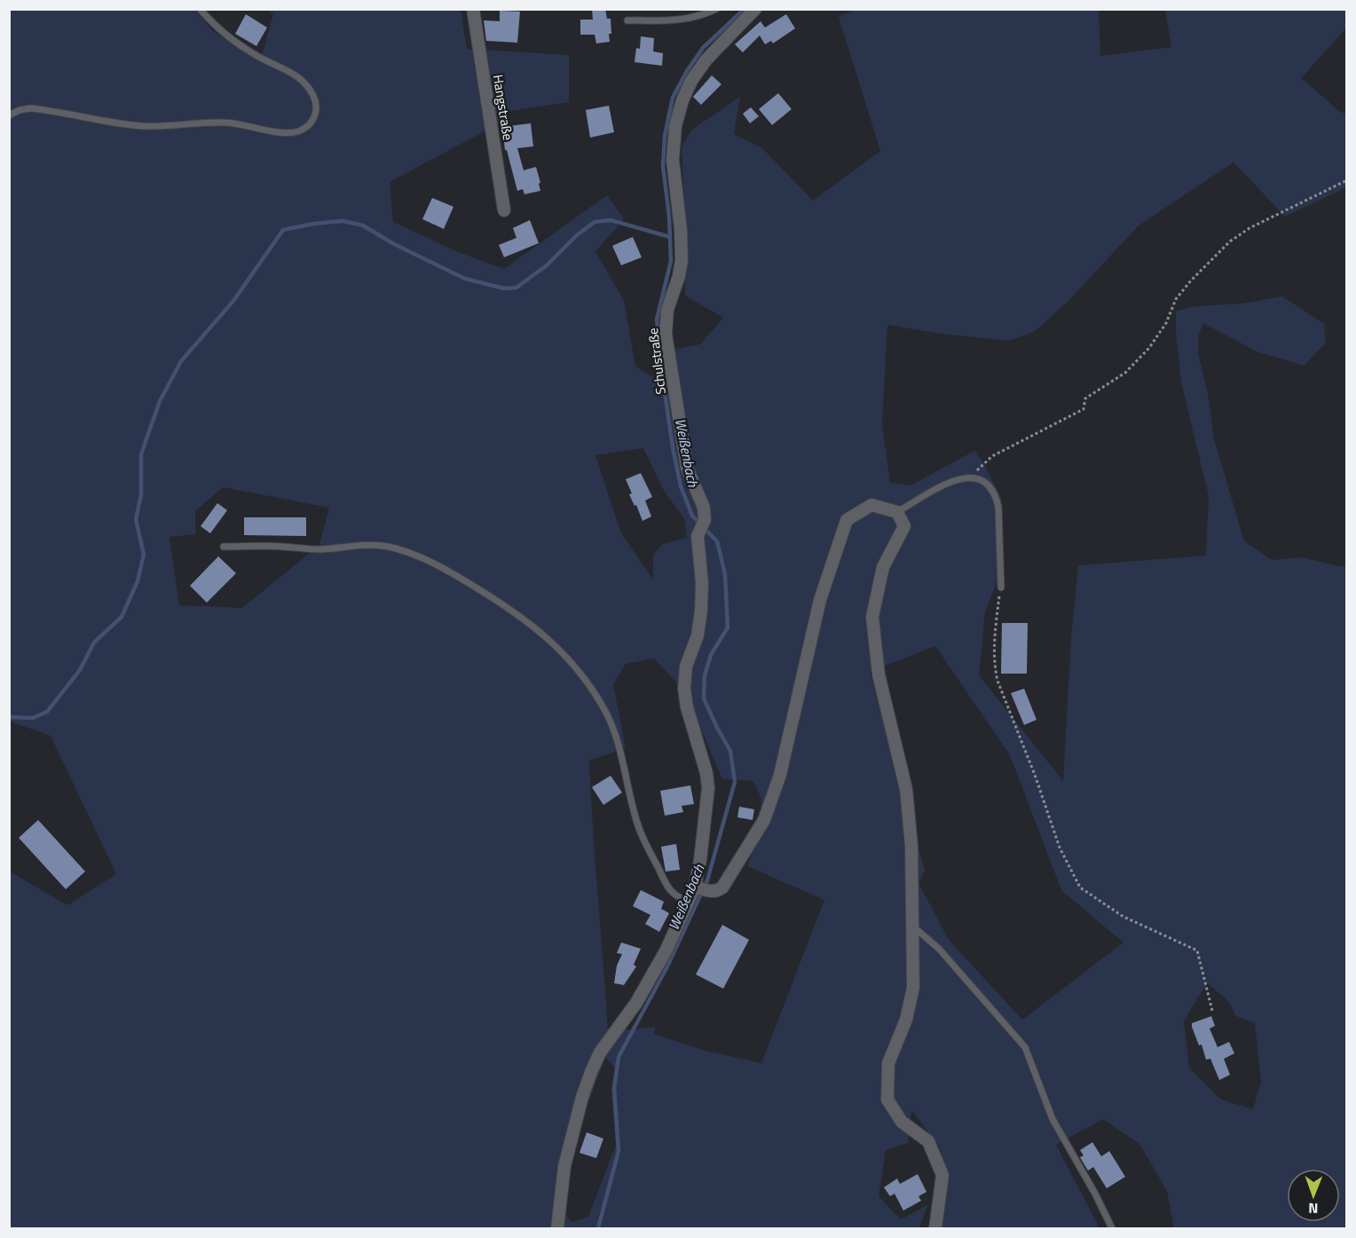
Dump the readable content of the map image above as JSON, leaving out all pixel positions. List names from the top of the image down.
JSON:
{
  "streets": {
    "street": ["Hangstraße", "Schulstraße"]
  },
  "water": ["Weißenbach"],
  "north": "bottom"
}
